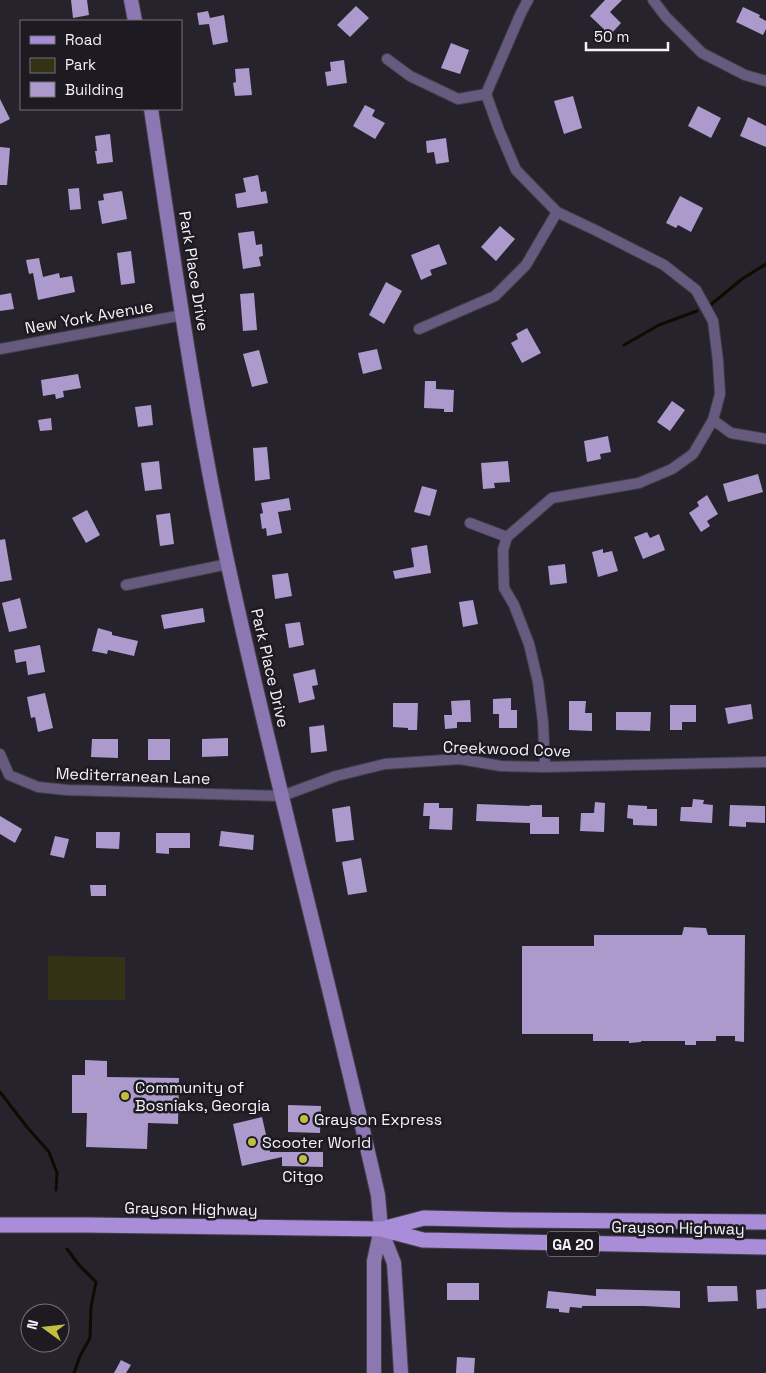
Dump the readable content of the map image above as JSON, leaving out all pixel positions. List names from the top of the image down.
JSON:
{
  "streets": {
    "main road": ["Grayson Highway", "GA 20"],
    "street": [
      "Park Place Drive",
      "New York Avenue",
      "Creekwood Cove",
      "Mediterranean Lane"
    ]
  },
  "crossings": [
    ["Park Place Drive", "New York Avenue"],
    ["Park Place Drive", "Creekwood Cove"],
    ["Park Place Drive", "Mediterranean Lane"],
    ["Park Place Drive", "Grayson Highway"],
    ["Creekwood Cove", "Mediterranean Lane"]
  ],
  "places": [
    "Community of Bosniaks, Georgia",
    "Grayson Express",
    "Scooter World",
    "Citgo"
  ],
  "legend": ["Road", "Park", "Building"],
  "scale_bar": "50 m",
  "north": "left"
}
